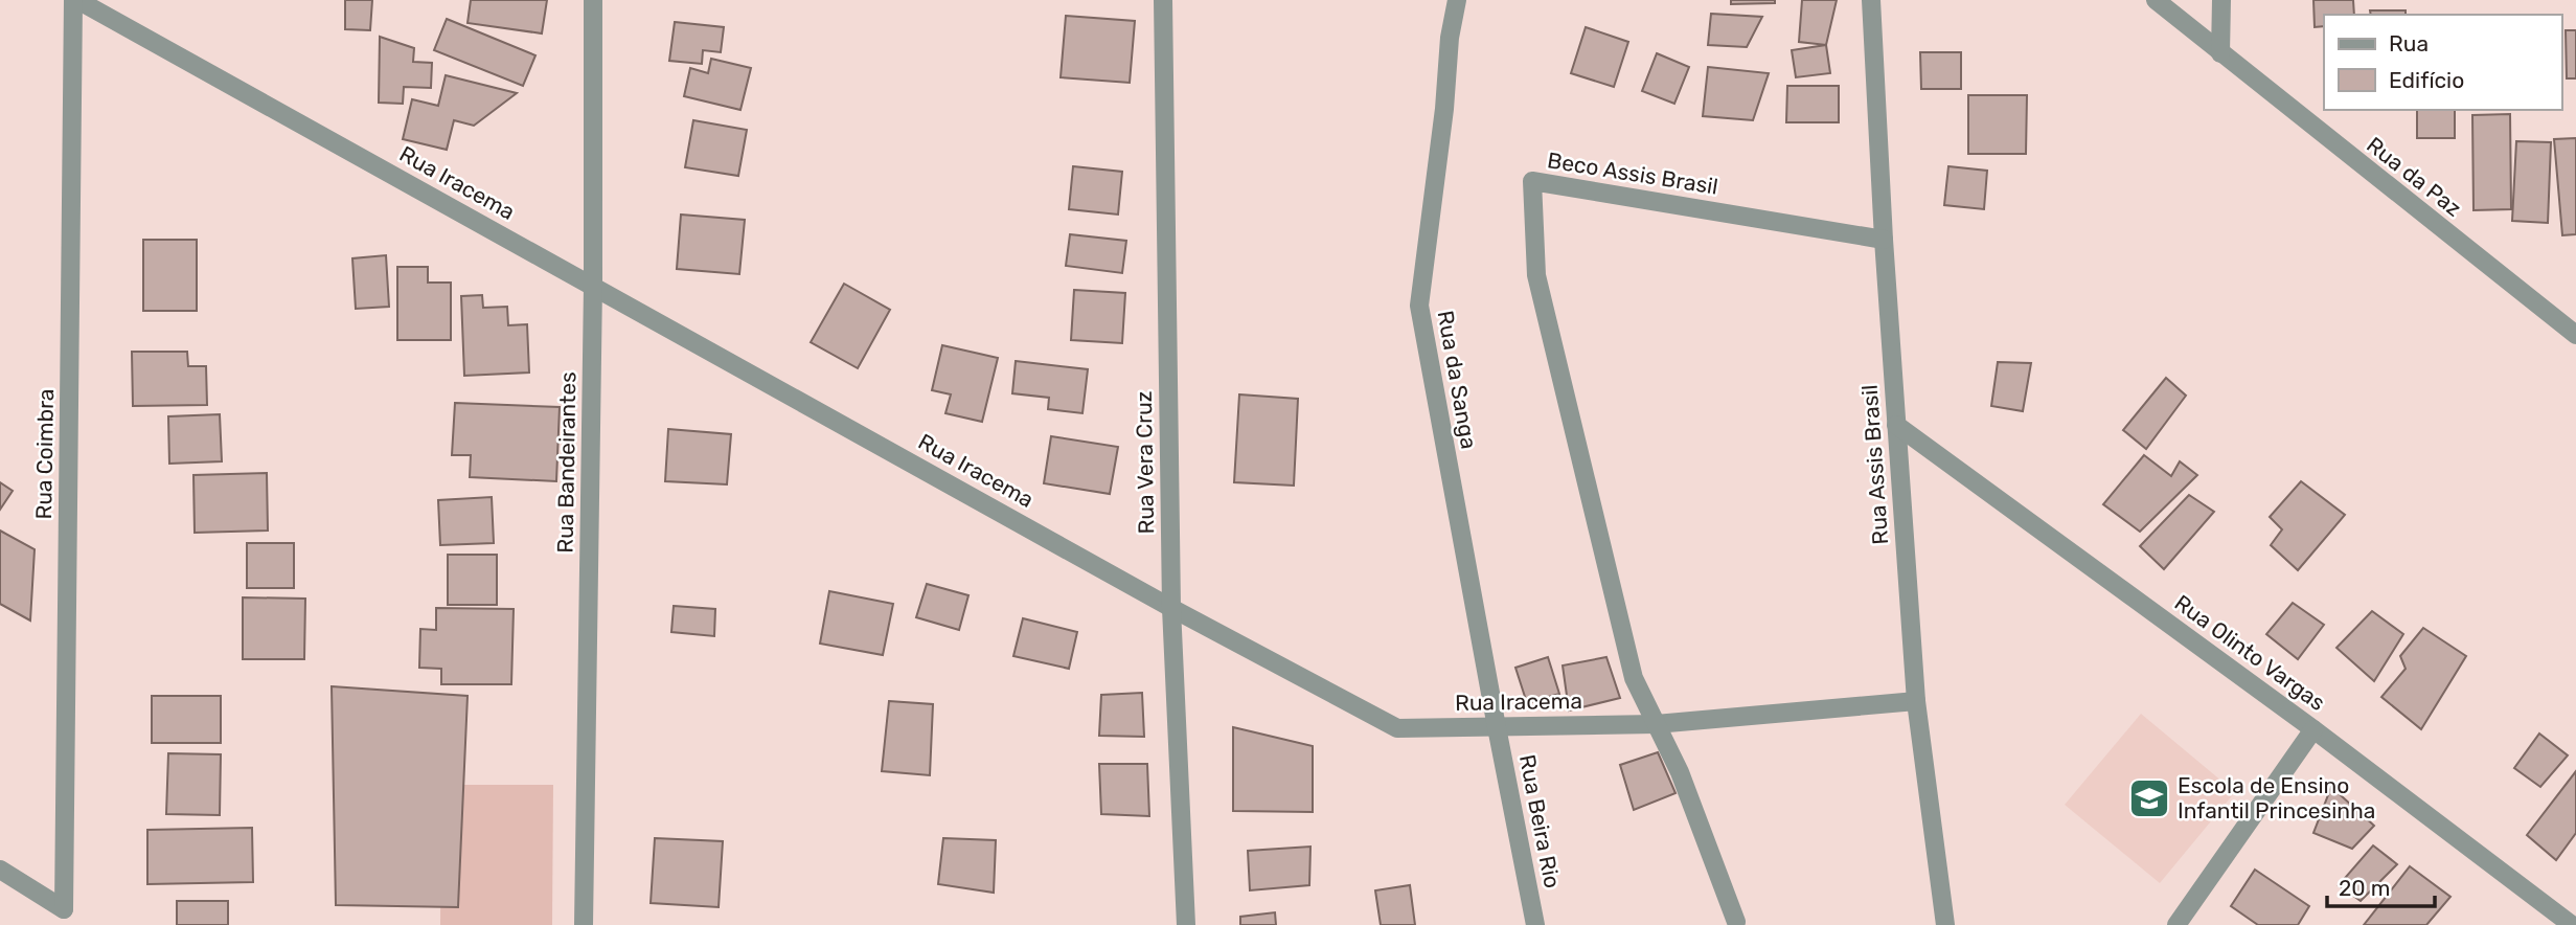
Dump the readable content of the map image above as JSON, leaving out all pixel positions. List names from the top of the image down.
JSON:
{
  "streets": {
    "street": [
      "Beco Assis Brasil",
      "Rua da Paz",
      "Rua Iracema",
      "Rua da Sanga",
      "Rua Coimbra",
      "Rua Bandeirantes",
      "Rua Vera Cruz",
      "Rua Assis Brasil",
      "Rua Olinto Vargas",
      "Rua Beira Rio"
    ]
  },
  "crossings": [
    ["Beco Assis Brasil", "Rua Iracema"],
    ["Beco Assis Brasil", "Rua Assis Brasil"],
    ["Rua Iracema", "Rua da Sanga"],
    ["Rua Iracema", "Rua Coimbra"],
    ["Rua Iracema", "Rua Bandeirantes"],
    ["Rua Iracema", "Rua Vera Cruz"],
    ["Rua Iracema", "Rua Assis Brasil"],
    ["Rua Iracema", "Rua Beira Rio"],
    ["Rua da Sanga", "Rua Beira Rio"],
    ["Rua Assis Brasil", "Rua Olinto Vargas"]
  ],
  "places": {
    "school or university": ["Escola de Ensino Infantil Princesinha"]
  },
  "legend": ["Rua", "Edifício"],
  "scale_bar": "20 m"
}
